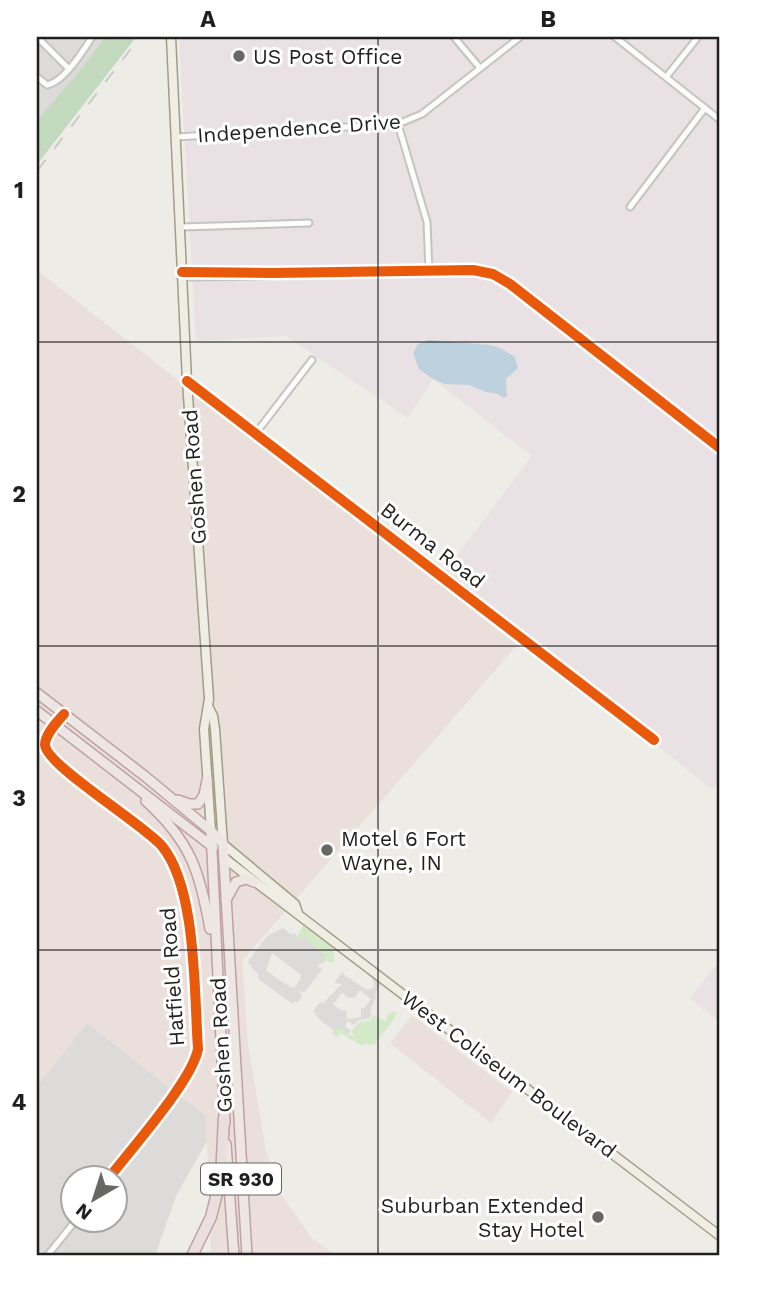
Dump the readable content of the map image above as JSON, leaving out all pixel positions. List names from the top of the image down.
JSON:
{
  "streets": {
    "highway": ["Goshen Road", "West Coliseum Boulevard", "SR 930"],
    "street": ["Independence Drive", "Burma Road", "Hatfield Road"]
  },
  "crossings": [
    ["Independence Drive", "Goshen Road"],
    ["Goshen Road", "Burma Road"],
    ["Goshen Road", "West Coliseum Boulevard"],
    ["Goshen Road", "SR 930"],
    ["Hatfield Road", "West Coliseum Boulevard"],
    ["West Coliseum Boulevard", "SR 930"]
  ],
  "places": ["US Post Office", "Motel 6 Fort Wayne, IN", "Suburban Extended Stay Hotel"],
  "north": "bottom left",
  "grid": {
    "columns": ["A", "B"],
    "rows": [
      "1",
      "2",
      "3",
      "4"
    ]
  }
}
